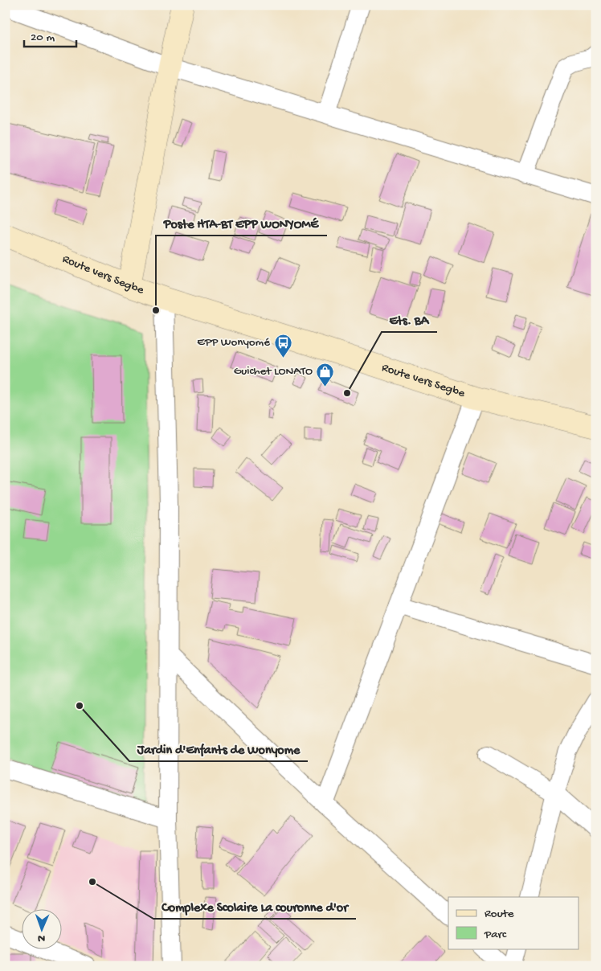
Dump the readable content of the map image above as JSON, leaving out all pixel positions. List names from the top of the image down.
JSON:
{
  "streets": {
    "main road": ["Route vers Segbe"]
  },
  "places": {
    "other": [
      "Poste HTA-BT EPP WONYOMÉ",
      "Ets. BA",
      "Jardin d'Enfants de Wonyome",
      "Complexe Scolaire La couronne d'or"
    ],
    "bus stop": ["EPP Wonyomé"],
    "shop": ["Guichet LONATO"]
  },
  "legend": ["Route", "Parc"],
  "scale_bar": "20 m",
  "north": "bottom"
}
